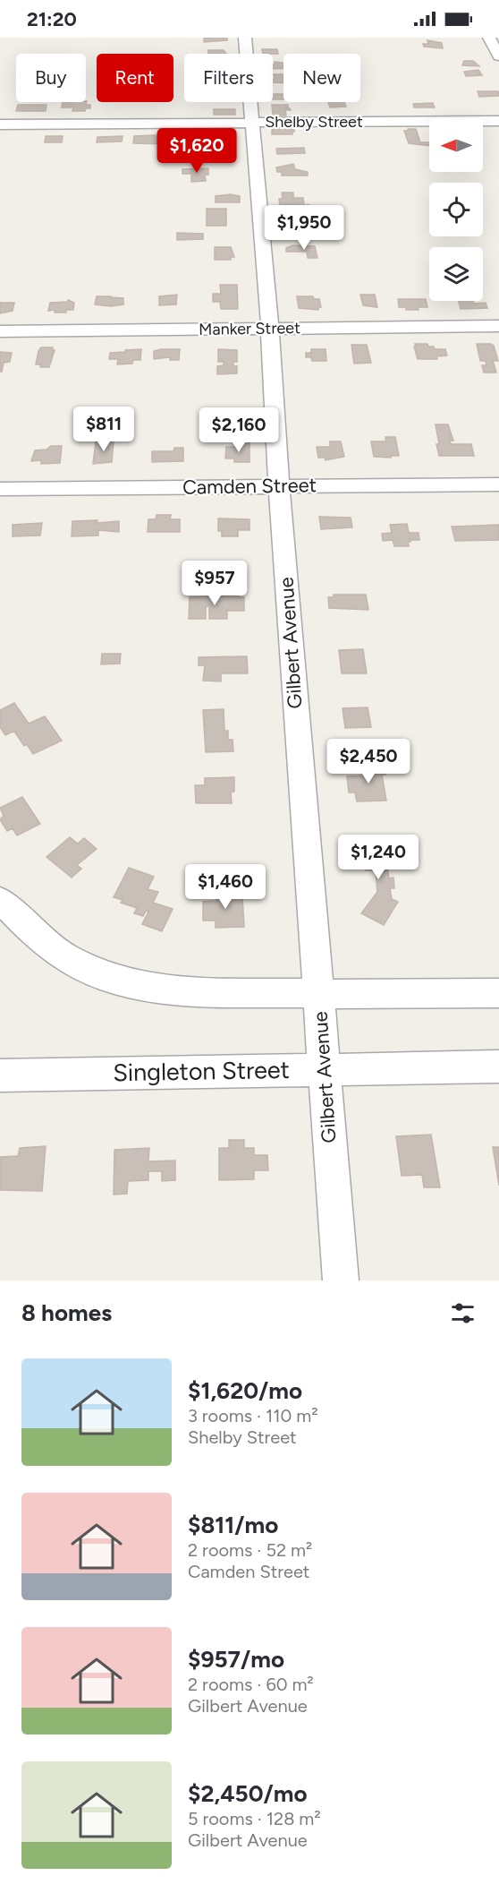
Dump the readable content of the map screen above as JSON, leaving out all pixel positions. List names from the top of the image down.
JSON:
{
  "streets": {
    "street": [
      "Shelby Street",
      "Manker Street",
      "Camden Street",
      "Gilbert Avenue",
      "Singleton Street"
    ]
  },
  "crossings": [
    ["Shelby Street", "Gilbert Avenue"],
    ["Manker Street", "Gilbert Avenue"],
    ["Camden Street", "Gilbert Avenue"],
    ["Gilbert Avenue", "Singleton Street"]
  ],
  "north": "left",
  "page": {
    "status": "21:20",
    "chip": [
      "Buy",
      "Rent",
      "Filters",
      "New"
    ],
    "price": [
      "$1,620",
      "$1,950",
      "$811",
      "$2,160",
      "$957",
      "$2,450",
      "$1,240",
      "$1,460"
    ],
    "heading": "8 homes",
    "list": [
      {
        "name": "$1,620/mo",
        "note": "3 rooms · 110 m² · Shelby Street"
      },
      {
        "name": "$811/mo",
        "note": "2 rooms · 52 m² · Camden Street"
      },
      {
        "name": "$957/mo",
        "note": "2 rooms · 60 m² · Gilbert Avenue"
      },
      {
        "name": "$2,450/mo",
        "note": "5 rooms · 128 m² · Gilbert Avenue"
      }
    ]
  }
}
